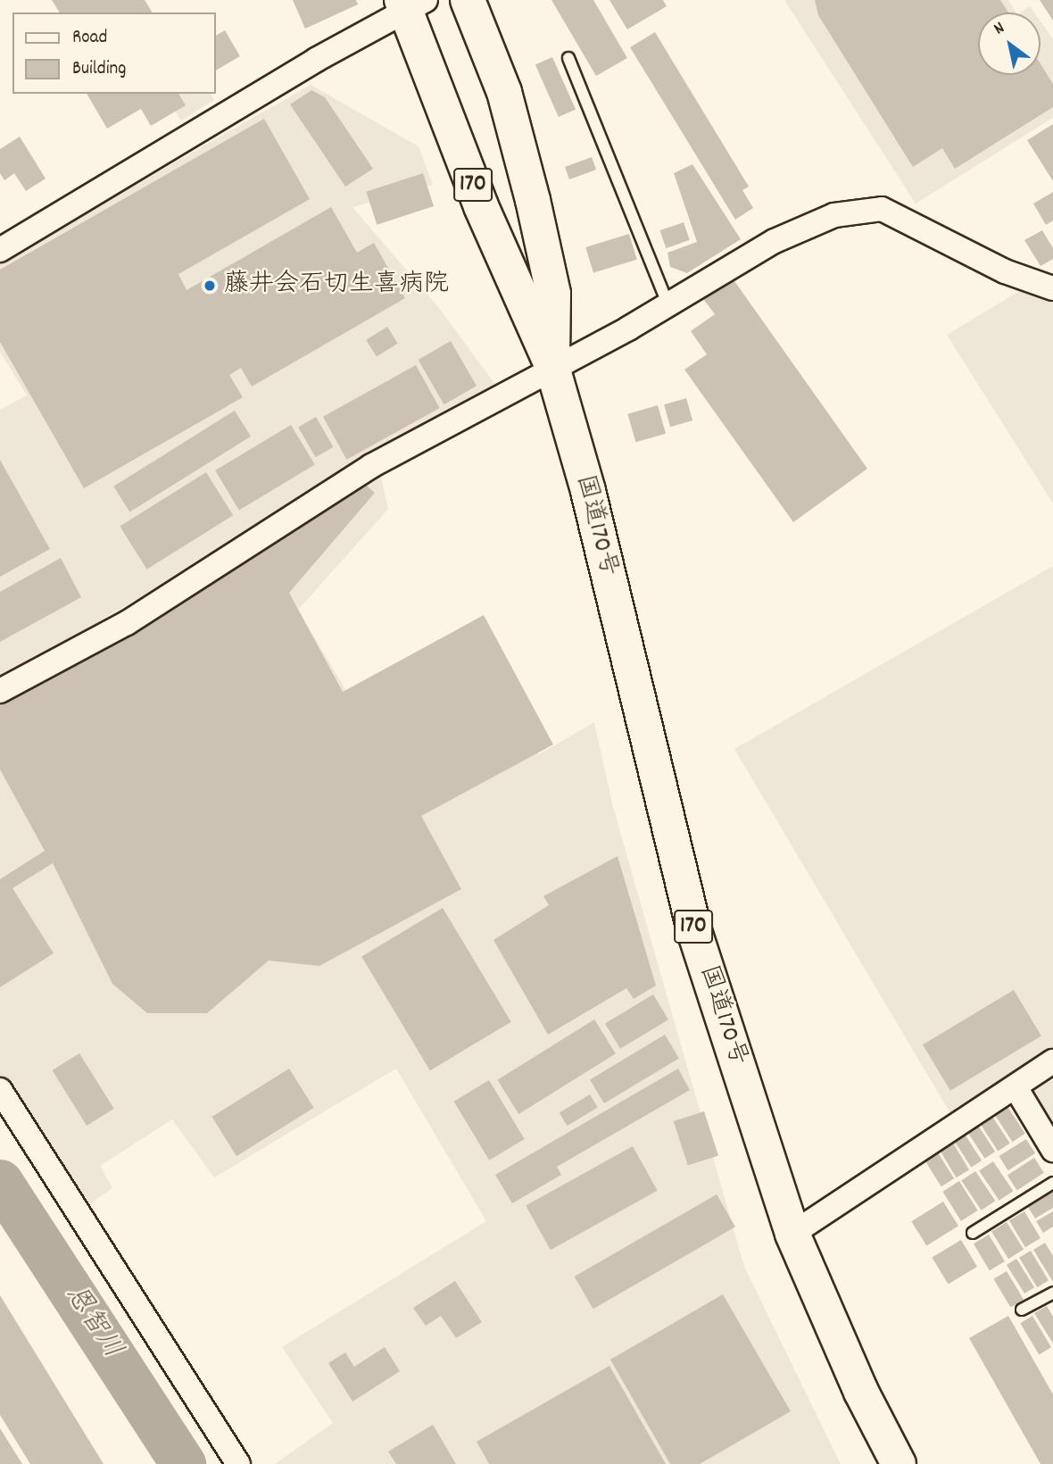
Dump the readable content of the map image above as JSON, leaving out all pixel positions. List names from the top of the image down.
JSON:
{
  "streets": {
    "highway": ["170", "国道170号"]
  },
  "water": ["恩智川"],
  "places": ["藤井会石切生喜病院"],
  "legend": ["Road", "Building"],
  "north": "top left"
}
